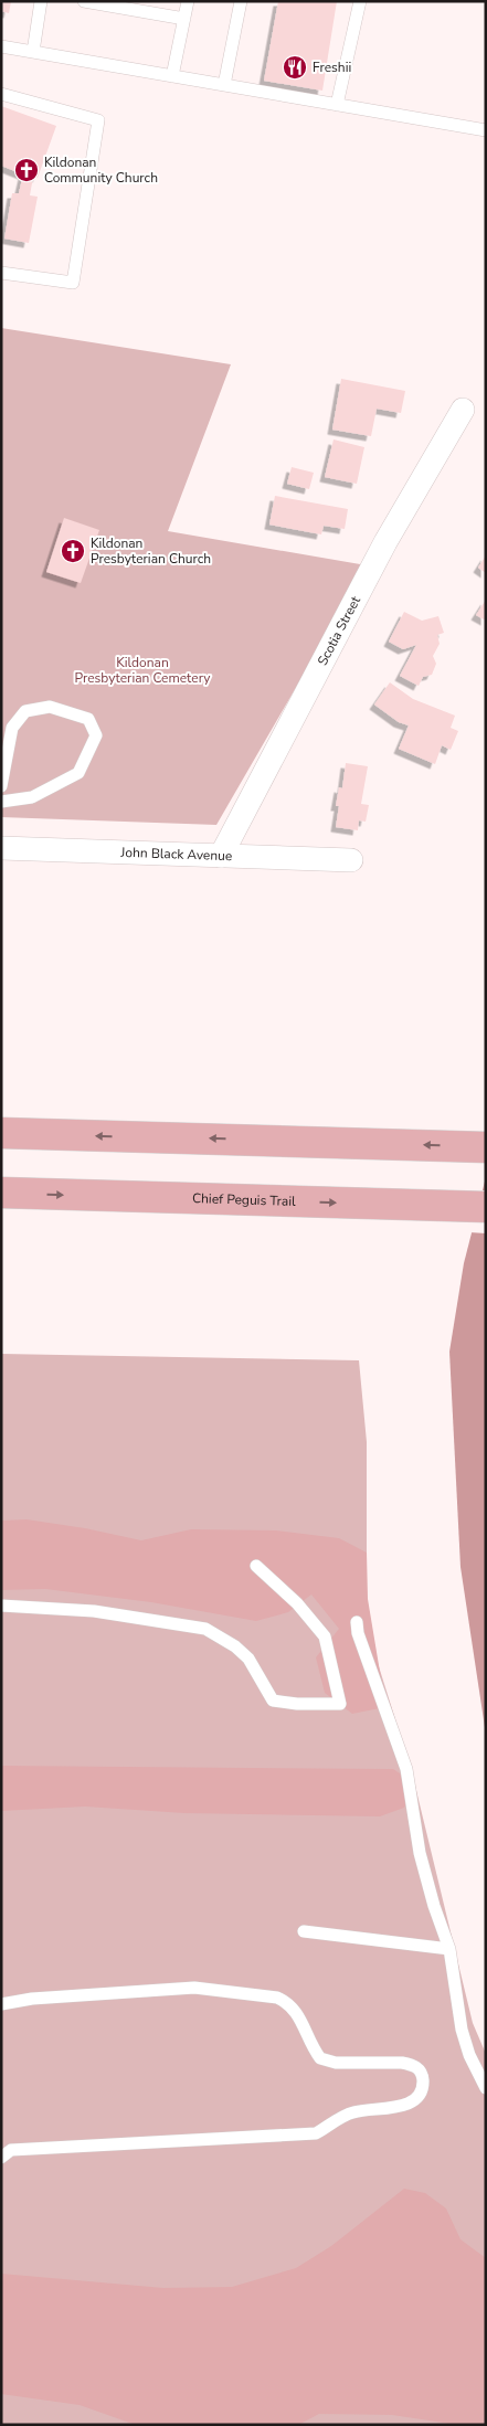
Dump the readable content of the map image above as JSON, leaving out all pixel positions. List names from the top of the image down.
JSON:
{
  "streets": {
    "main road": ["Chief Peguis Trail"],
    "street": ["Scotia Street", "John Black Avenue"]
  },
  "crossings": [
    ["Scotia Street", "John Black Avenue"]
  ],
  "parks": ["Kildonan Presbyterian Cemetery"],
  "places": {
    "restaurant": ["Freshii"],
    "church": ["Kildonan Community Church", "Kildonan Presbyterian Church"]
  }
}
